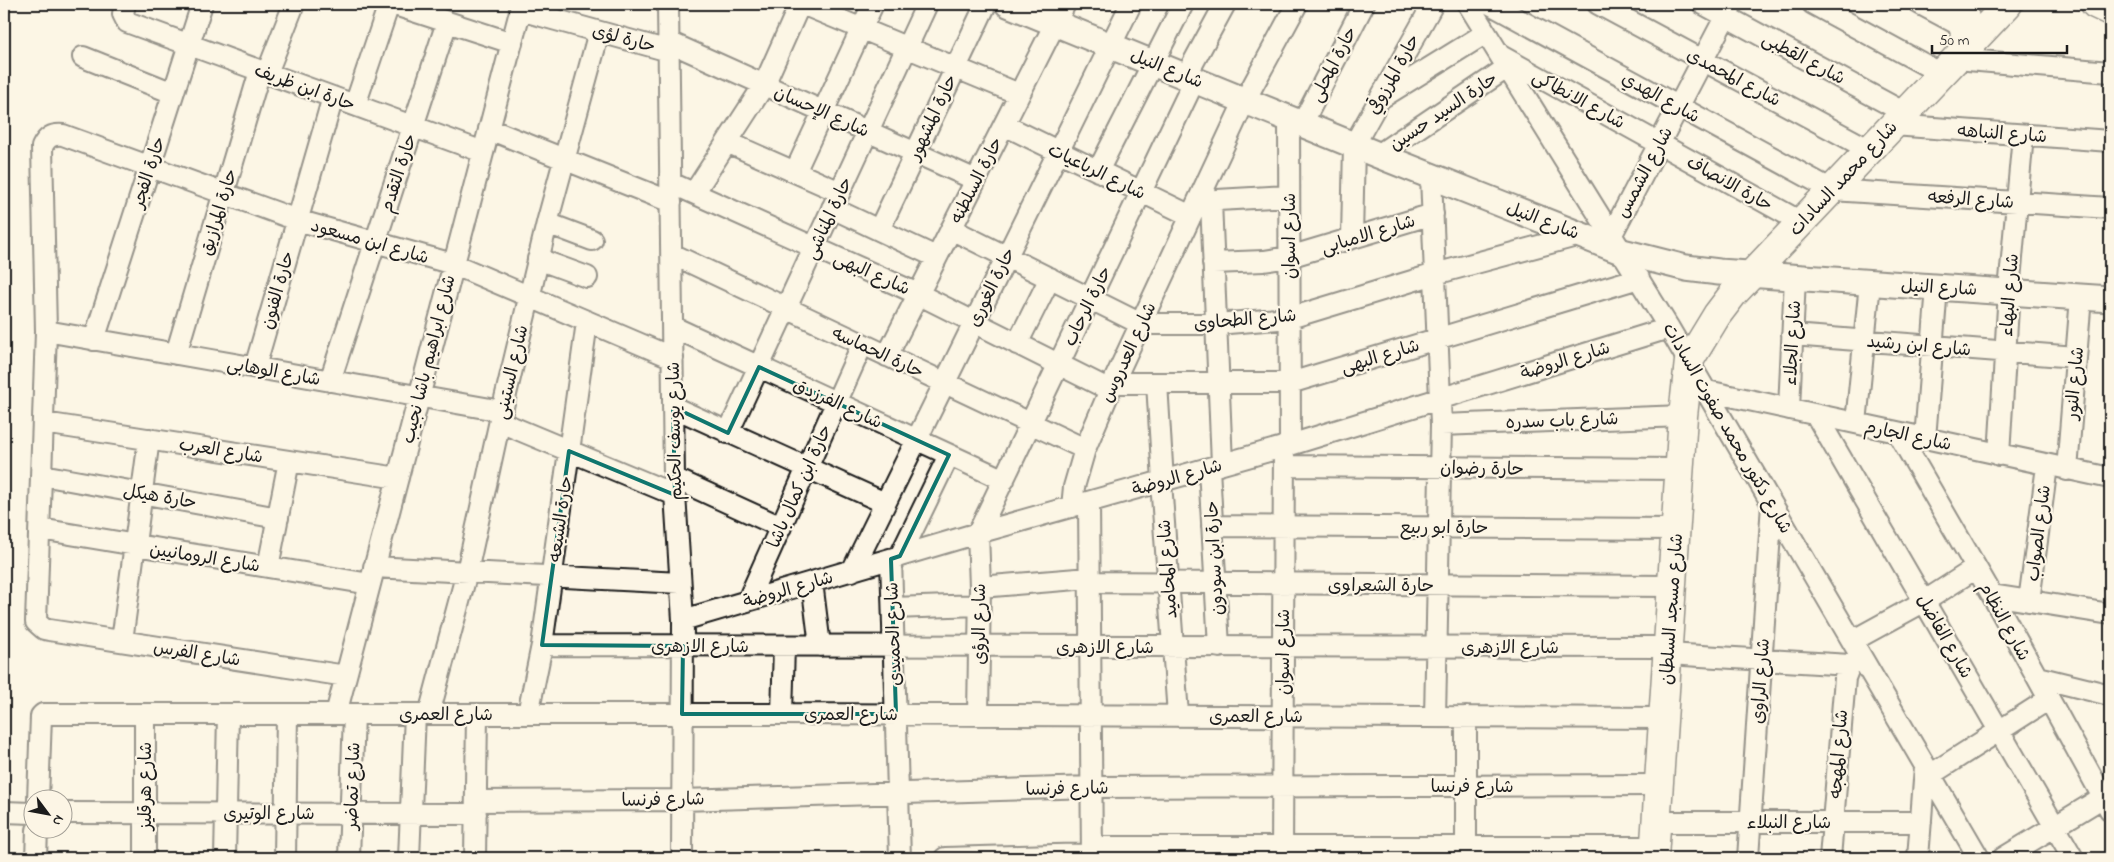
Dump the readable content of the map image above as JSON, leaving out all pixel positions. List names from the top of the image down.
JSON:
{
  "streets": {
    "main road": ["شارع محمد السادات", "شارع مسجد السلطان"],
    "street": [
      "حارة لؤى",
      "شارع القطبى",
      "حارة المحلى",
      "شارع النيل",
      "حارة المرزوقي",
      "شارع المحمدى",
      "حارة ابن ظريف",
      "شارع الهدي",
      "شارع الانطاكى",
      "شارع الإحسان",
      "حارة السيد حسين",
      "حارة المشهور",
      "شارع النباهه",
      "شارع الرباعيات",
      "حارة الفجر",
      "شارع الشمس",
      "حارة التقدم",
      "حارة السلطنه",
      "حارة الانصاف",
      "شارع الرفعه",
      "حارة المرازيق",
      "حارة المناشى",
      "شارع الامبابى",
      "شارع اسوان",
      "شارع ابن مسعود",
      "شارع البهى",
      "حارة الغورى",
      "حارة الفنون",
      "شارع البهاء",
      "حارة الرحاب",
      "شارع الطحاوى",
      "شارع الجلاء",
      "شارع ابن رشيد",
      "حارة الحماسه",
      "شارع العدروس",
      "شارع ابراهيم باشا نجيب",
      "شارع الروضة",
      "شارع الوهابى",
      "شارع الستينى",
      "شارع النور",
      "شارع الفرزدق",
      "شارع باب سدره",
      "شارع دكتور محمد صفوت السادات",
      "شارع يوسف الحكيم",
      "شارع الجارم",
      "شارع العرب",
      "حارة رضوان",
      "حارة ابن كمال باشا",
      "حارة هيكل",
      "حارة الشيعه",
      "حارة ابو ربيع",
      "شارع الصواب",
      "شارع الرومانيين",
      "حارة ابن سودون",
      "شارع المحاميد",
      "حارة الشعراوى",
      "شارع النظام",
      "شارع الرؤى",
      "شارع الحميدى",
      "شارع الفاضل",
      "شارع الازهرى",
      "شارع الفرس",
      "شارع الراوى",
      "شارع العمرى",
      "شارع المهجه",
      "شارع هرقليز",
      "شارع تماضر",
      "شارع فرنسا",
      "شارع الوتيرى",
      "شارع النبلاء"
    ]
  },
  "crossings": [
    ["حارة لؤى", "شارع الإحسان"],
    ["حارة لؤى", "شارع ابراهيم باشا نجيب"],
    ["حارة لؤى", "شارع الستينى"],
    ["حارة لؤى", "شارع يوسف الحكيم"],
    ["شارع القطبى", "شارع النباهه"],
    ["شارع القطبى", "شارع الشمس"],
    ["شارع القطبى", "شارع محمد السادات"],
    ["حارة المحلى", "شارع النيل"],
    ["حارة المحلى", "شارع اسوان"],
    ["شارع النيل", "حارة المرزوقي"],
    ["شارع النيل", "حارة السيد حسين"],
    ["شارع النيل", "شارع الشمس"],
    ["شارع النيل", "شارع محمد السادات"],
    ["شارع النيل", "حارة السلطنه"],
    ["شارع النيل", "شارع اسوان"],
    ["شارع النيل", "حارة الغورى"],
    ["شارع النيل", "شارع البهاء"],
    ["شارع النيل", "حارة الرحاب"],
    ["شارع النيل", "شارع الطحاوى"],
    ["شارع النيل", "شارع الجلاء"],
    ["شارع النيل", "شارع العدروس"],
    ["شارع النيل", "شارع النور"],
    ["شارع النيل", "شارع دكتور محمد صفوت السادات"],
    ["شارع المحمدى", "شارع الشمس"],
    ["شارع المحمدى", "شارع محمد السادات"],
    ["حارة ابن ظريف", "حارة الفجر"],
    ["حارة ابن ظريف", "حارة التقدم"],
    ["حارة ابن ظريف", "حارة المرازيق"],
    ["حارة ابن ظريف", "حارة الفنون"],
    ["حارة ابن ظريف", "شارع ابراهيم باشا نجيب"],
    ["شارع الهدي", "شارع الشمس"],
    ["شارع الهدي", "شارع محمد السادات"],
    ["شارع الهدي", "شارع الرفعه"],
    ["شارع الانطاكى", "حارة السيد حسين"],
    ["شارع الانطاكى", "شارع الشمس"],
    ["شارع الانطاكى", "حارة الانصاف"],
    ["شارع الانطاكى", "شارع دكتور محمد صفوت السادات"],
    ["شارع الإحسان", "حارة المشهور"],
    ["شارع الإحسان", "حارة السلطنه"],
    ["شارع الإحسان", "حارة المناشى"],
    ["شارع الإحسان", "شارع يوسف الحكيم"],
    ["حارة السيد حسين", "شارع دكتور محمد صفوت السادات"],
    ["شارع النباهه", "شارع محمد السادات"],
    ["شارع النباهه", "شارع البهاء"],
    ["شارع الرباعيات", "حارة السلطنه"],
    ["شارع الرباعيات", "حارة الغورى"],
    ["شارع الرباعيات", "حارة الرحاب"],
    ["شارع الرباعيات", "شارع العدروس"],
    ["شارع الرباعيات", "حارة ابن سودون"],
    ["حارة الفجر", "شارع ابن مسعود"],
    ["حارة الفجر", "شارع الوهابى"],
    ["شارع الشمس", "حارة الانصاف"],
    ["شارع الشمس", "شارع دكتور محمد صفوت السادات"],
    ["حارة التقدم", "شارع ابن مسعود"],
    ["حارة التقدم", "شارع الوهابى"],
    ["شارع محمد السادات", "حارة الانصاف"],
    ["شارع محمد السادات", "شارع الرفعه"],
    ["شارع محمد السادات", "شارع دكتور محمد صفوت السادات"],
    ["شارع محمد السادات", "شارع مسجد السلطان"],
    ["حارة السلطنه", "شارع البهى"],
    ["حارة السلطنه", "شارع الطحاوى"],
    ["حارة السلطنه", "حارة الحماسه"],
    ["شارع الرفعه", "شارع البهاء"],
    ["حارة المرازيق", "شارع ابن مسعود"],
    ["حارة المرازيق", "شارع الوهابى"],
    ["حارة المناشى", "شارع البهى"],
    ["حارة المناشى", "حارة الحماسه"],
    ["حارة المناشى", "شارع الفرزدق"],
    ["شارع الامبابى", "شارع اسوان"],
    ["شارع الامبابى", "حارة ابن سودون"],
    ["شارع اسوان", "شارع البهى"],
    ["شارع اسوان", "شارع الطحاوى"],
    ["شارع اسوان", "شارع الروضة"],
    ["شارع اسوان", "حارة رضوان"],
    ["شارع اسوان", "حارة ابو ربيع"],
    ["شارع اسوان", "حارة الشعراوى"],
    ["شارع اسوان", "شارع الازهرى"],
    ["شارع اسوان", "شارع العمرى"],
    ["شارع اسوان", "شارع فرنسا"],
    ["شارع اسوان", "شارع النبلاء"],
    ["شارع ابن مسعود", "حارة الفنون"],
    ["شارع ابن مسعود", "شارع ابراهيم باشا نجيب"],
    ["شارع ابن مسعود", "شارع الوهابى"],
    ["شارع ابن مسعود", "شارع الستينى"],
    ["شارع ابن مسعود", "شارع يوسف الحكيم"],
    ["شارع ابن مسعود", "حارة الشيعه"],
    ["شارع البهى", "حارة الغورى"],
    ["شارع البهى", "حارة الرحاب"],
    ["شارع البهى", "شارع العدروس"],
    ["شارع البهى", "شارع دكتور محمد صفوت السادات"],
    ["شارع البهى", "شارع يوسف الحكيم"],
    ["شارع البهى", "حارة ابن سودون"],
    ["شارع البهى", "شارع المحاميد"],
    ["حارة الغورى", "شارع الطحاوى"],
    ["حارة الغورى", "حارة الحماسه"],
    ["حارة الغورى", "شارع الروضة"],
    ["حارة الغورى", "شارع الفرزدق"],
    ["حارة الفنون", "شارع الوهابى"],
    ["شارع البهاء", "شارع ابن رشيد"],
    ["شارع البهاء", "شارع الجارم"],
    ["حارة الرحاب", "شارع الطحاوى"],
    ["حارة الرحاب", "حارة الحماسه"],
    ["حارة الرحاب", "شارع الروضة"],
    ["حارة الرحاب", "شارع الفرزدق"],
    ["حارة الرحاب", "شارع الرؤى"],
    ["شارع الطحاوى", "شارع العدروس"],
    ["شارع الطحاوى", "حارة ابن سودون"],
    ["شارع الجلاء", "شارع ابن رشيد"],
    ["شارع الجلاء", "شارع الجارم"],
    ["شارع ابن رشيد", "شارع النور"],
    ["حارة الحماسه", "شارع العدروس"],
    ["حارة الحماسه", "شارع يوسف الحكيم"],
    ["حارة الحماسه", "حارة ابن كمال باشا"],
    ["شارع العدروس", "شارع الروضة"],
    ["شارع العدروس", "حارة ابن سودون"],
    ["شارع العدروس", "حارة الشعراوى"],
    ["شارع العدروس", "شارع الازهرى"],
    ["شارع العدروس", "شارع العمرى"],
    ["شارع العدروس", "شارع فرنسا"],
    ["شارع العدروس", "شارع النبلاء"],
    ["شارع ابراهيم باشا نجيب", "شارع الوهابى"],
    ["شارع ابراهيم باشا نجيب", "شارع العرب"],
    ["شارع ابراهيم باشا نجيب", "شارع الرومانيين"],
    ["شارع ابراهيم باشا نجيب", "شارع الفرس"],
    ["شارع ابراهيم باشا نجيب", "شارع العمرى"],
    ["شارع ابراهيم باشا نجيب", "شارع تماضر"],
    ["شارع الروضة", "شارع دكتور محمد صفوت السادات"],
    ["شارع الروضة", "شارع يوسف الحكيم"],
    ["شارع الروضة", "حارة رضوان"],
    ["شارع الروضة", "حارة ابن كمال باشا"],
    ["شارع الروضة", "حارة ابن سودون"],
    ["شارع الروضة", "شارع المحاميد"],
    ["شارع الروضة", "شارع الرؤى"],
    ["شارع الروضة", "شارع الحميدى"],
    ["شارع الوهابى", "شارع الستينى"],
    ["شارع الوهابى", "شارع يوسف الحكيم"],
    ["شارع الوهابى", "حارة ابن كمال باشا"],
    ["شارع الوهابى", "حارة الشيعه"],
    ["شارع الستينى", "شارع الرومانيين"],
    ["شارع الستينى", "شارع العمرى"],
    ["شارع الستينى", "شارع الوتيرى"],
    ["شارع النور", "شارع الجارم"],
    ["شارع الفرزدق", "شارع يوسف الحكيم"],
    ["شارع الفرزدق", "حارة ابن كمال باشا"],
    ["شارع باب سدره", "شارع مسجد السلطان"],
    ["شارع دكتور محمد صفوت السادات", "شارع الجارم"],
    ["شارع دكتور محمد صفوت السادات", "شارع مسجد السلطان"],
    ["شارع دكتور محمد صفوت السادات", "شارع الازهرى"],
    ["شارع دكتور محمد صفوت السادات", "شارع الراوى"],
    ["شارع دكتور محمد صفوت السادات", "شارع المهجه"],
    ["شارع يوسف الحكيم", "شارع الرومانيين"],
    ["شارع يوسف الحكيم", "شارع الازهرى"],
    ["شارع يوسف الحكيم", "شارع العمرى"],
    ["شارع يوسف الحكيم", "شارع فرنسا"],
    ["شارع الجارم", "شارع الصواب"],
    ["شارع الجارم", "شارع النظام"],
    ["شارع الجارم", "شارع الفاضل"],
    ["حارة رضوان", "شارع مسجد السلطان"],
    ["حارة الشيعه", "شارع الرومانيين"],
    ["حارة الشيعه", "شارع الازهرى"],
    ["حارة الشيعه", "شارع العمرى"],
    ["حارة ابو ربيع", "حارة ابن سودون"],
    ["حارة ابو ربيع", "شارع مسجد السلطان"],
    ["شارع الرومانيين", "شارع الفرس"],
    ["حارة ابن سودون", "حارة الشعراوى"],
    ["حارة ابن سودون", "شارع الازهرى"],
    ["شارع المحاميد", "حارة الشعراوى"],
    ["شارع المحاميد", "شارع الازهرى"],
    ["شارع المحاميد", "شارع العمرى"],
    ["حارة الشعراوى", "شارع مسجد السلطان"],
    ["حارة الشعراوى", "شارع الرؤى"],
    ["حارة الشعراوى", "شارع الحميدى"],
    ["شارع مسجد السلطان", "شارع الازهرى"],
    ["شارع مسجد السلطان", "شارع العمرى"],
    ["شارع مسجد السلطان", "شارع فرنسا"],
    ["شارع مسجد السلطان", "شارع النبلاء"],
    ["شارع الرؤى", "شارع الازهرى"],
    ["شارع الرؤى", "شارع العمرى"],
    ["شارع الحميدى", "شارع الازهرى"],
    ["شارع الحميدى", "شارع العمرى"],
    ["شارع الحميدى", "شارع فرنسا"],
    ["شارع الازهرى", "شارع الراوى"],
    ["شارع الازهرى", "شارع المهجه"],
    ["شارع الراوى", "شارع النبلاء"],
    ["شارع العمرى", "شارع هرقليز"],
    ["شارع العمرى", "شارع تماضر"],
    ["شارع المهجه", "شارع النبلاء"],
    ["شارع هرقليز", "شارع الوتيرى"],
    ["شارع تماضر", "شارع الوتيرى"],
    ["شارع فرنسا", "شارع الوتيرى"]
  ],
  "scale_bar": "50 m",
  "north": "bottom right"
}
